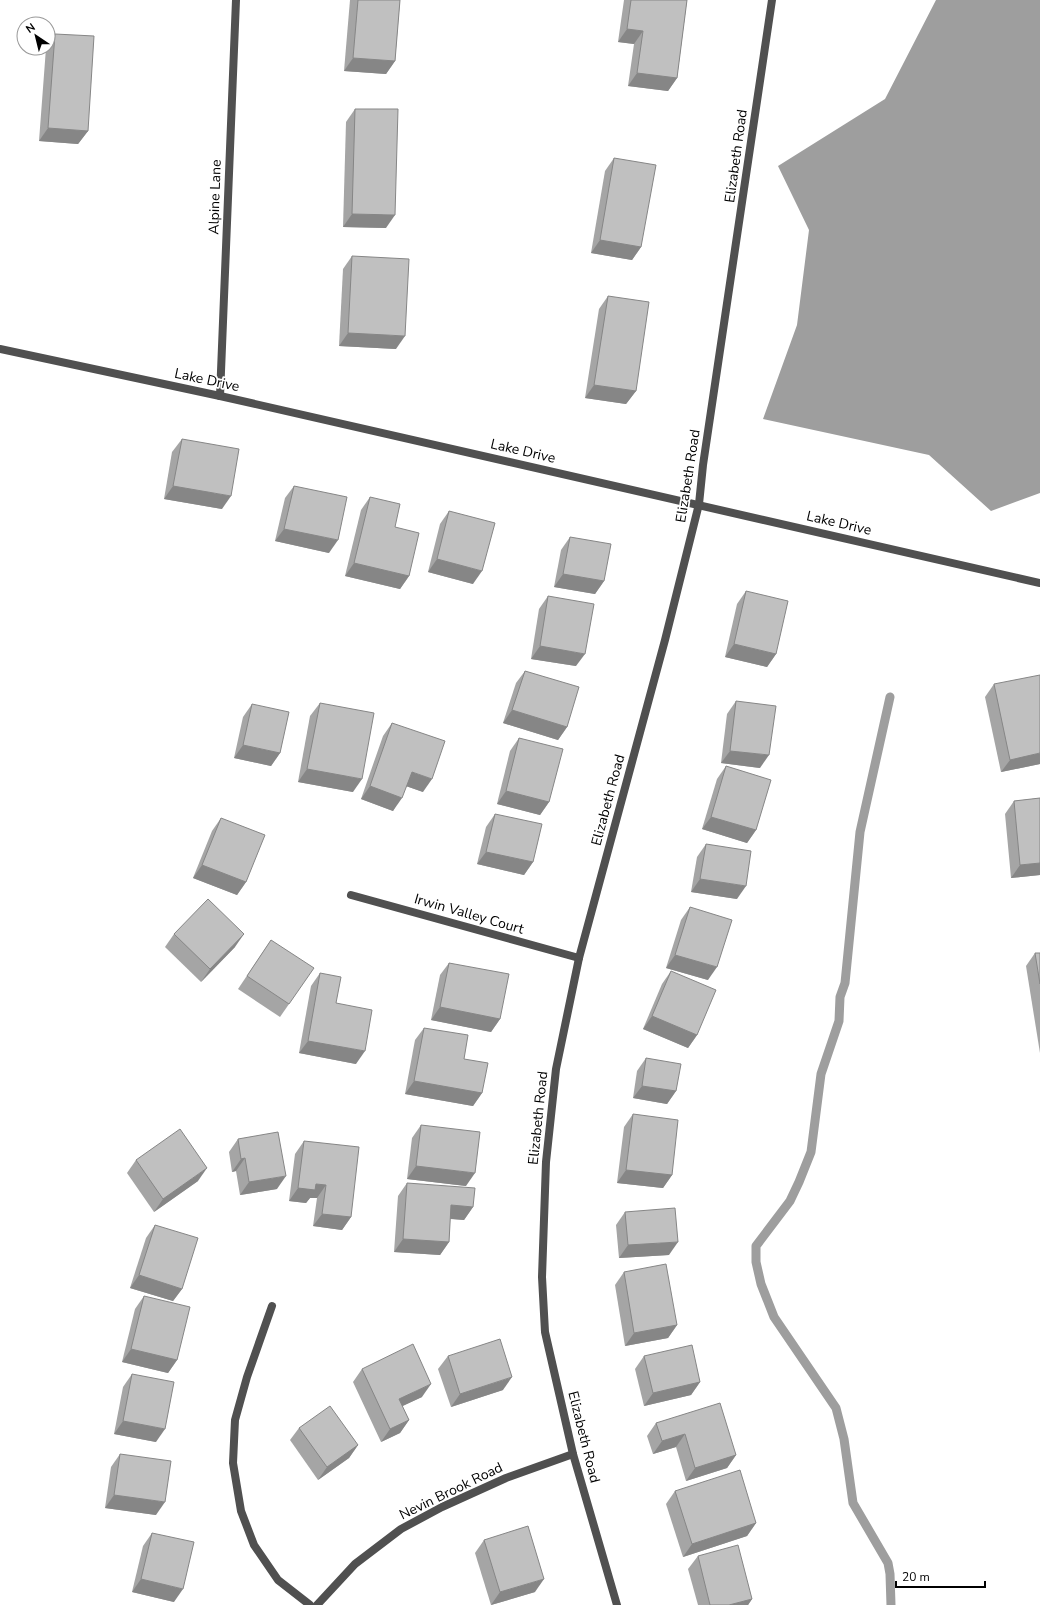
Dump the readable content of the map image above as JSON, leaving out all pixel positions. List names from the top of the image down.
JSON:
{
  "streets": {
    "street": [
      "Elizabeth Road",
      "Alpine Lane",
      "Lake Drive",
      "Irwin Valley Court",
      "Nevin Brook Road"
    ]
  },
  "crossings": [
    ["Elizabeth Road", "Lake Drive"],
    ["Elizabeth Road", "Irwin Valley Court"],
    ["Elizabeth Road", "Nevin Brook Road"],
    ["Alpine Lane", "Lake Drive"]
  ],
  "scale_bar": "20 m",
  "north": "top left"
}
